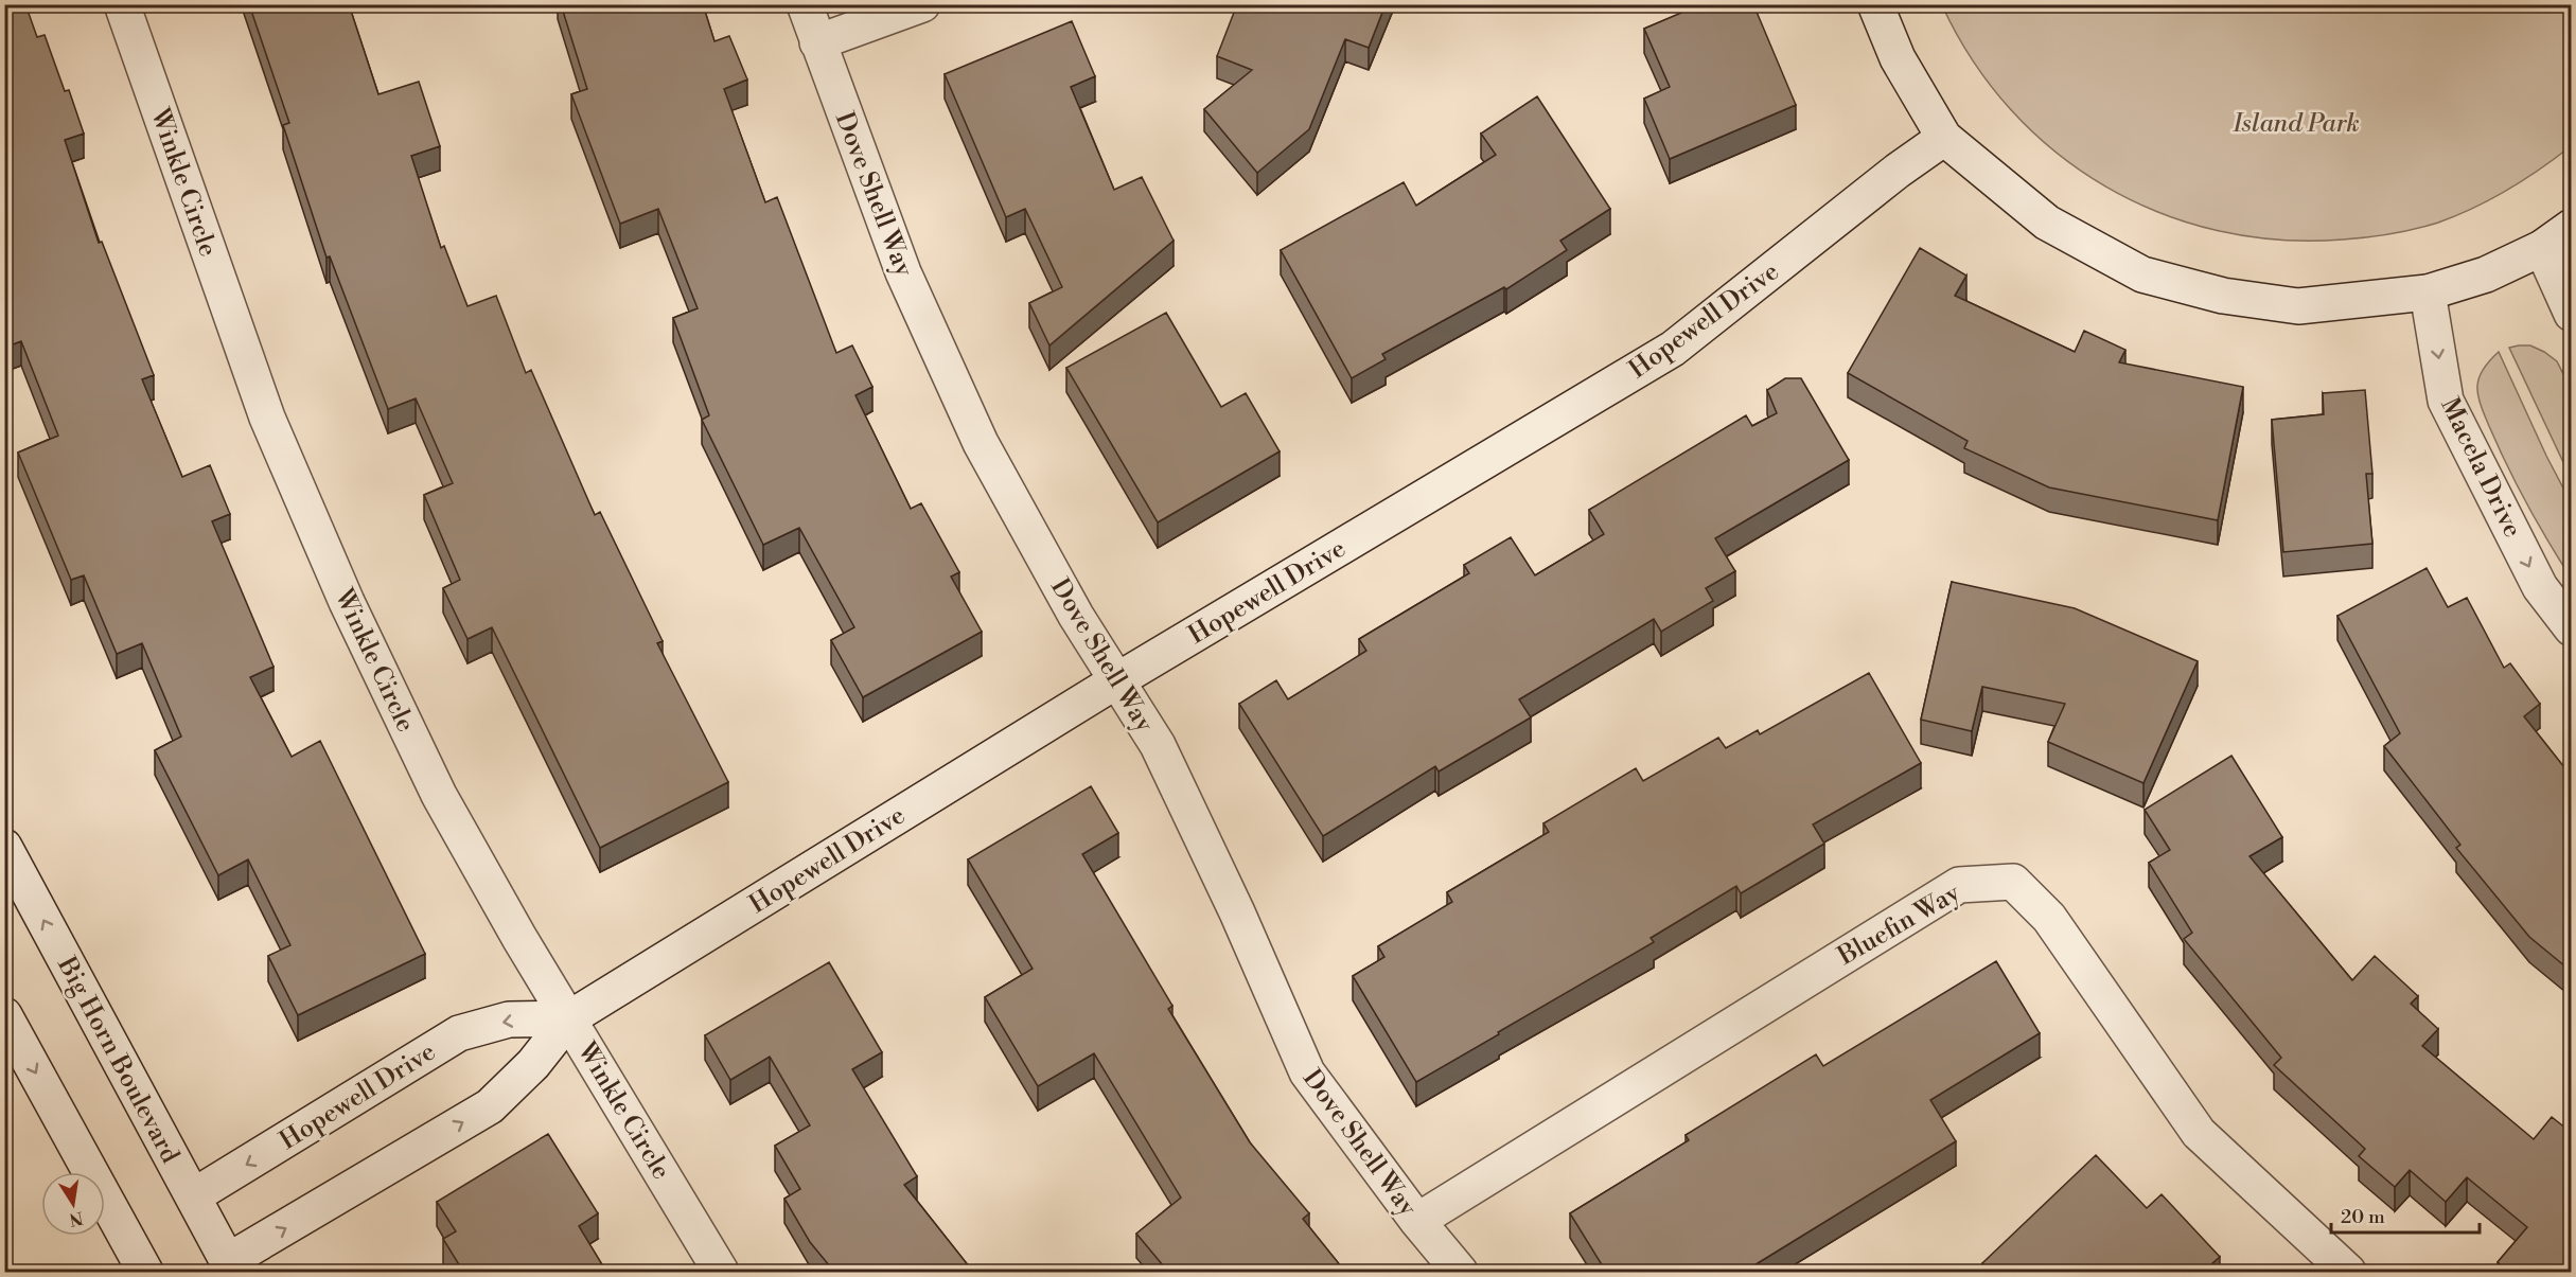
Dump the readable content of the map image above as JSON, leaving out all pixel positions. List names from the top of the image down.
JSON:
{
  "streets": {
    "street": [
      "Winkle Circle",
      "Dove Shell Way",
      "Hopewell Drive",
      "Macela Drive",
      "Bluefin Way",
      "Big Horn Boulevard"
    ]
  },
  "crossings": [
    ["Winkle Circle", "Hopewell Drive"],
    ["Dove Shell Way", "Hopewell Drive"],
    ["Dove Shell Way", "Bluefin Way"],
    ["Hopewell Drive", "Big Horn Boulevard"]
  ],
  "one_way": ["Macela Drive"],
  "parks": ["Island Park"],
  "scale_bar": "20 m",
  "north": "bottom"
}
